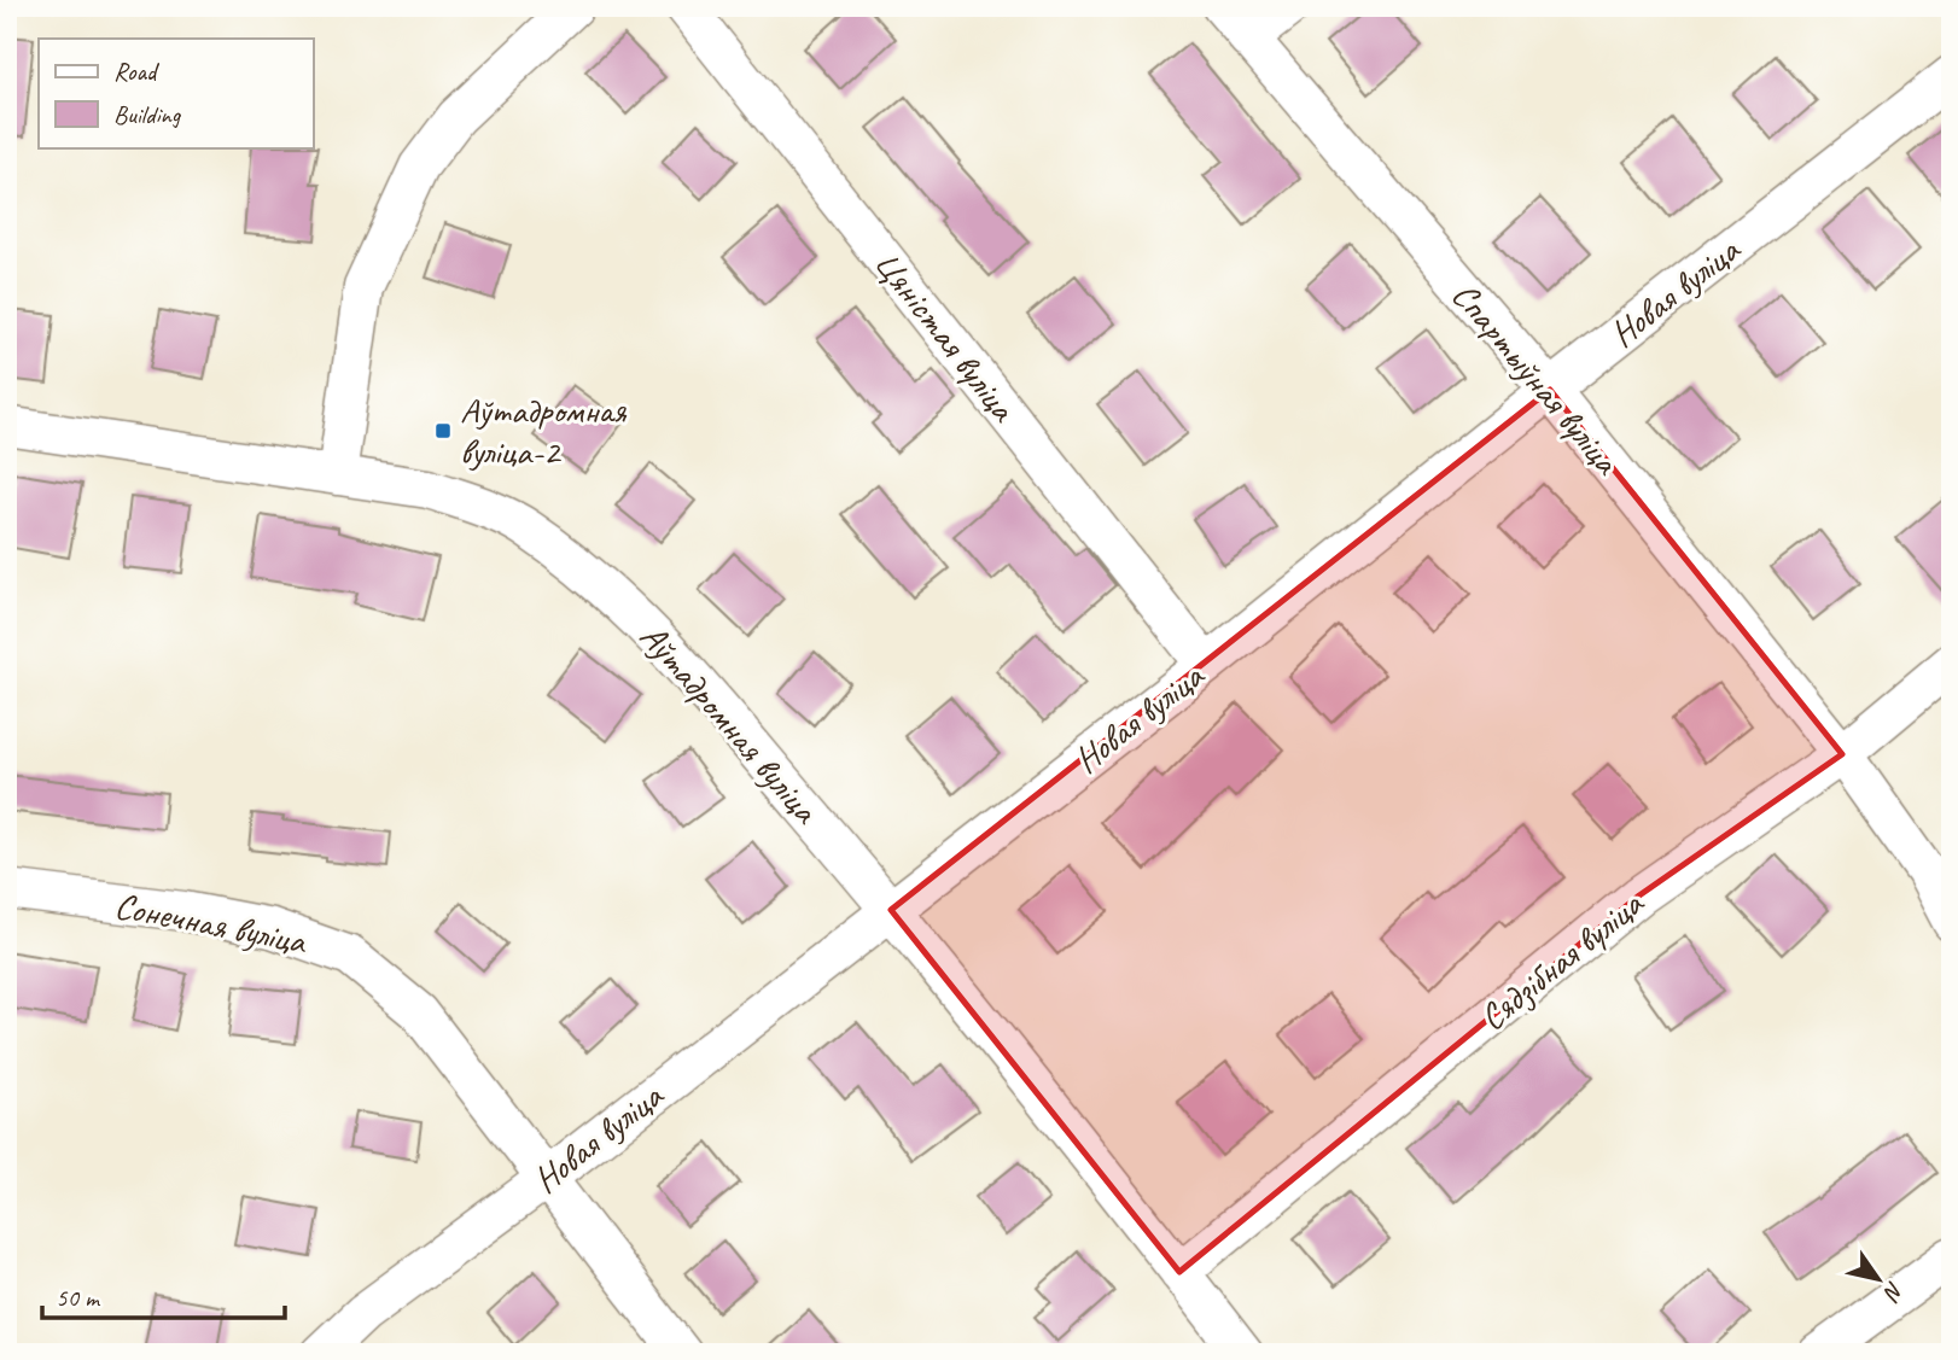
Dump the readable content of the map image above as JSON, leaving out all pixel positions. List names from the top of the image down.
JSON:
{
  "streets": {
    "street": [
      "Новая вуліца",
      "Цяністая вуліца",
      "Спартыўная вуліца",
      "Аўтадромная вуліца",
      "Сонечная вуліца",
      "Сядзібная вуліца"
    ]
  },
  "crossings": [
    ["Новая вуліца", "Цяністая вуліца"],
    ["Новая вуліца", "Спартыўная вуліца"],
    ["Новая вуліца", "Аўтадромная вуліца"],
    ["Новая вуліца", "Сонечная вуліца"],
    ["Спартыўная вуліца", "Сядзібная вуліца"],
    ["Аўтадромная вуліца", "Сядзібная вуліца"]
  ],
  "places": {
    "transit": ["Аўтадромная вуліца-2"]
  },
  "legend": ["Road", "Building"],
  "scale_bar": "50 m",
  "north": "bottom right"
}
